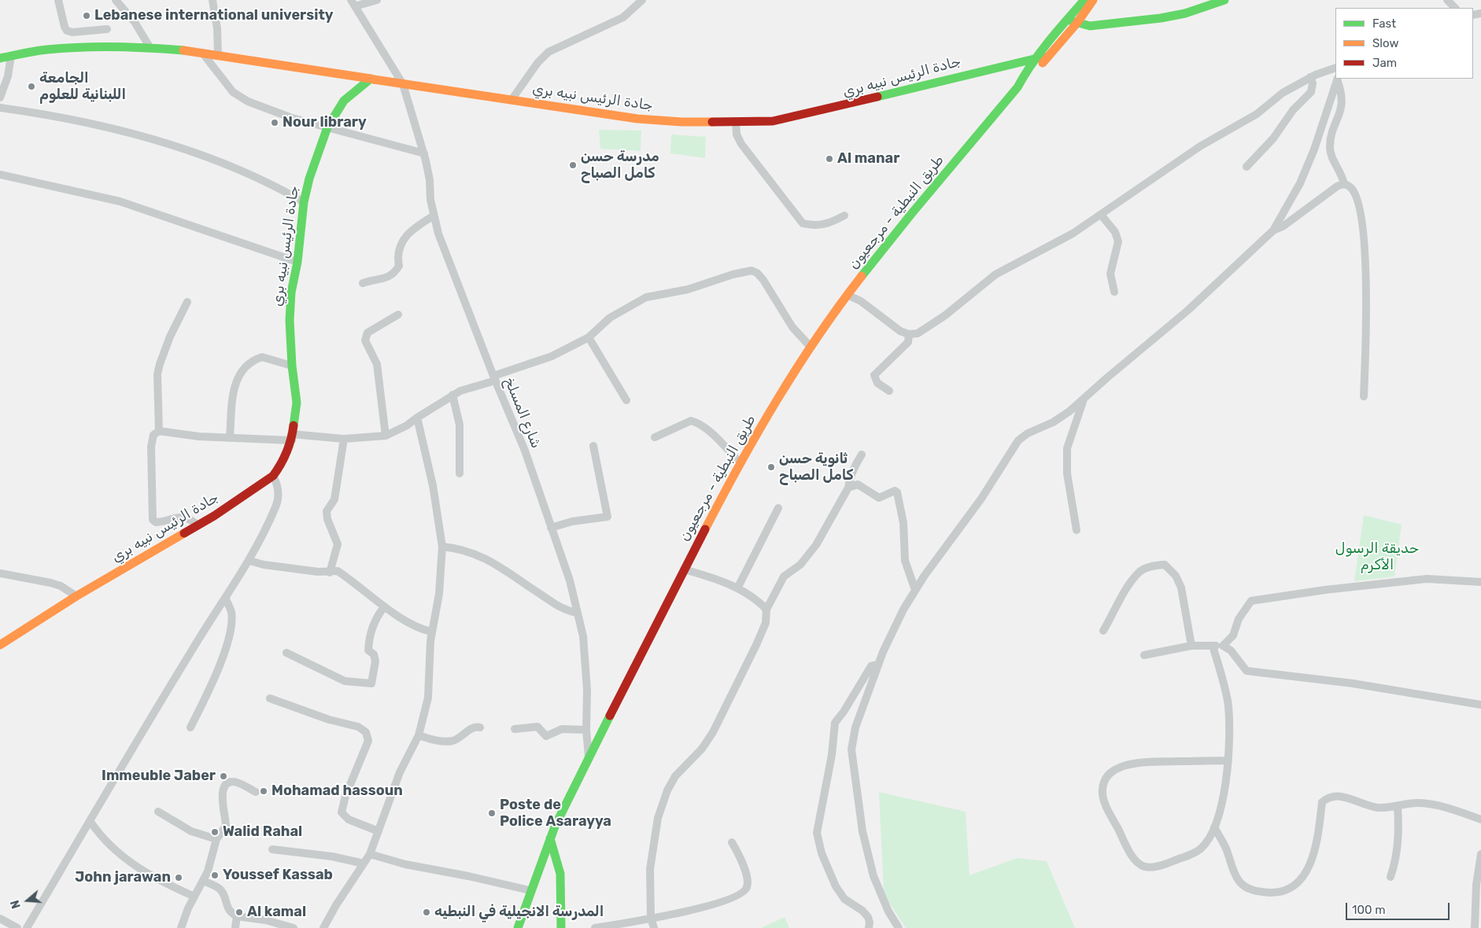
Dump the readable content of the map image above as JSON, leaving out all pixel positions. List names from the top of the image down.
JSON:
{
  "streets": {
    "main road": ["جادة الرئيس نبيه بري", "طريق النبطية - مرجعيون"],
    "street": ["شارع المسلخ"]
  },
  "crossings": [
    ["جادة الرئيس نبيه بري", "طريق النبطية - مرجعيون"],
    ["جادة الرئيس نبيه بري", "شارع المسلخ"],
    ["طريق النبطية - مرجعيون", "شارع المسلخ"]
  ],
  "parks": ["حديقة الرسول الأكرم"],
  "places": [
    "Lebanese international university",
    "الجامعة اللبنانية للعلوم",
    "Nour library",
    "Al manar",
    "مدرسة حسن كامل الصباح",
    "ثانوية حسن كامل الصباح",
    "Immeuble Jaber",
    "Mohamad hassoun",
    "Poste de Police Asarayya",
    "Walid Rahal",
    "Youssef Kassab",
    "John jarawan",
    "Al kamal",
    "المدرسة الانجيلية في النبطيه"
  ],
  "legend": ["Fast", "Slow", "Jam"],
  "scale_bar": "100 m",
  "north": "left"
}
